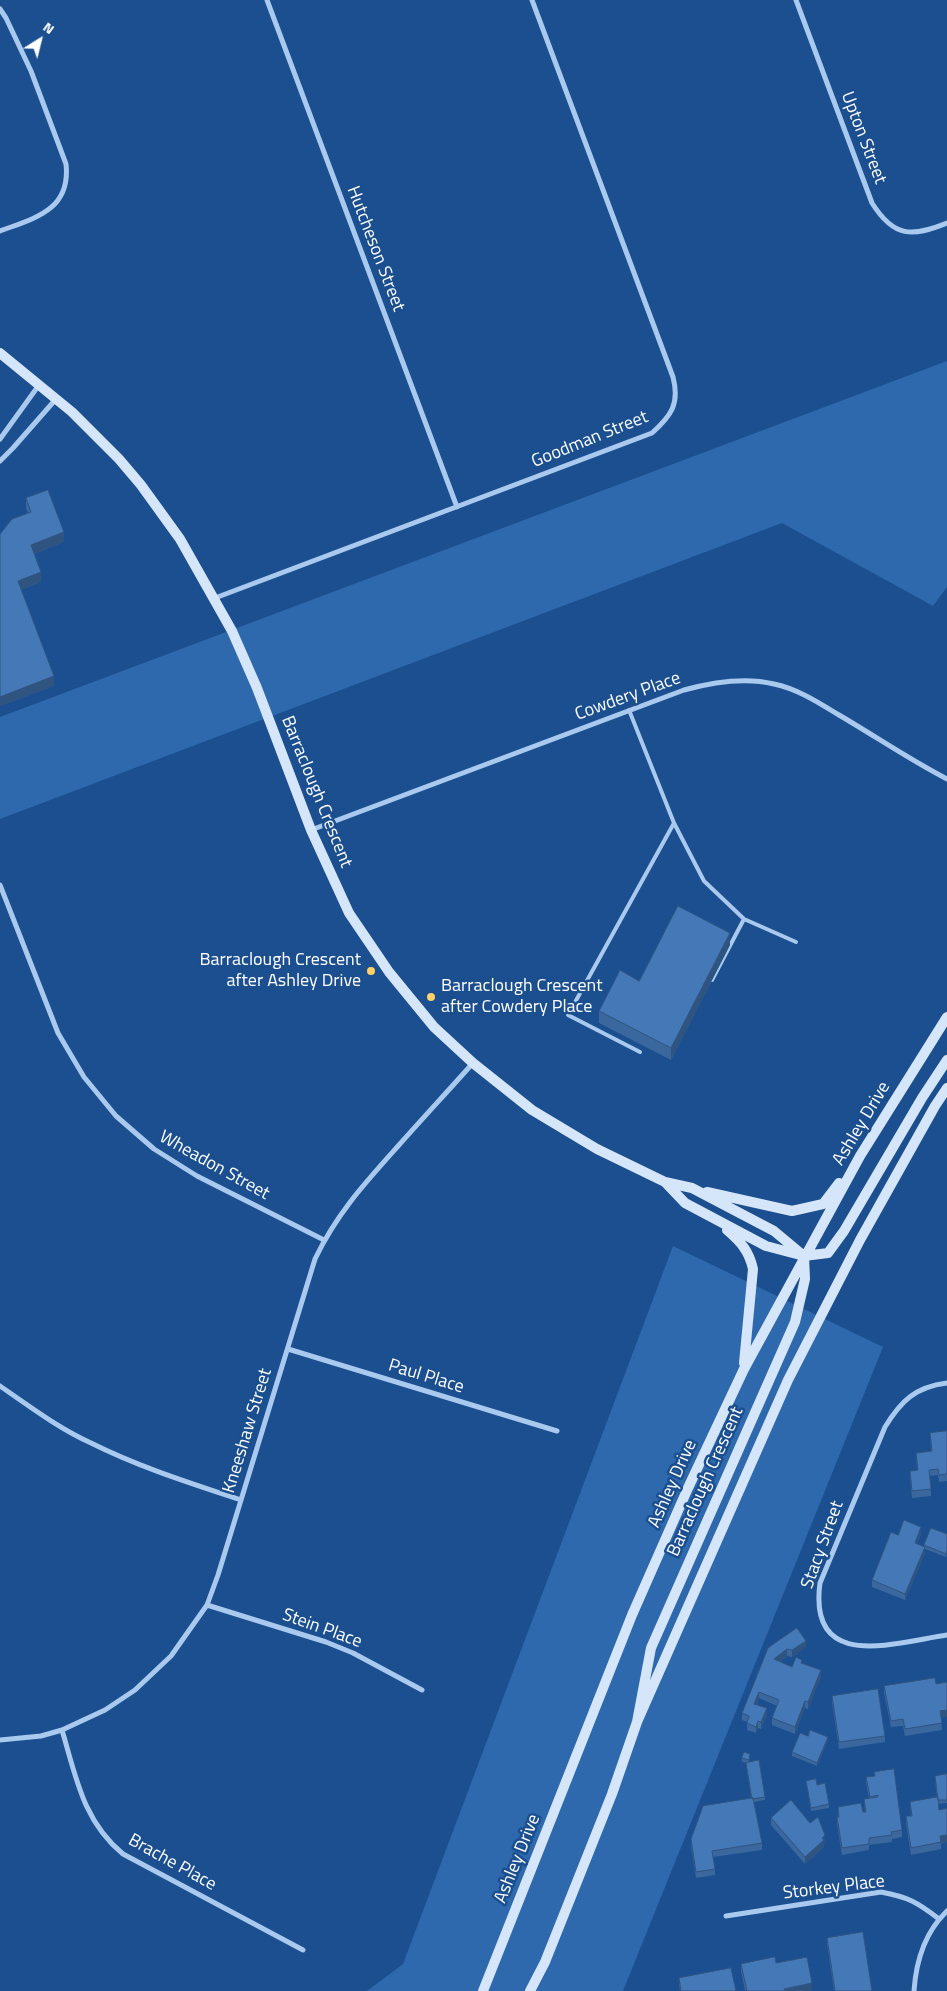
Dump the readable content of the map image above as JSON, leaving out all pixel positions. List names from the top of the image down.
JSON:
{
  "streets": {
    "main road": ["Barraclough Crescent", "Ashley Drive"],
    "street": [
      "Upton Street",
      "Hutcheson Street",
      "Goodman Street",
      "Cowdery Place",
      "Wheadon Street",
      "Paul Place",
      "Kneeshaw Street",
      "Stacy Street",
      "Stein Place",
      "Brache Place",
      "Storkey Place"
    ]
  },
  "crossings": [
    ["Hutcheson Street", "Goodman Street"],
    ["Goodman Street", "Barraclough Crescent"],
    ["Cowdery Place", "Barraclough Crescent"],
    ["Barraclough Crescent", "Ashley Drive"],
    ["Barraclough Crescent", "Kneeshaw Street"],
    ["Wheadon Street", "Kneeshaw Street"],
    ["Paul Place", "Kneeshaw Street"],
    ["Kneeshaw Street", "Stein Place"],
    ["Kneeshaw Street", "Brache Place"]
  ],
  "places": ["Barraclough Crescent after Ashley Drive", "Barraclough Crescent after Cowdery Place"],
  "north": "top right"
}
